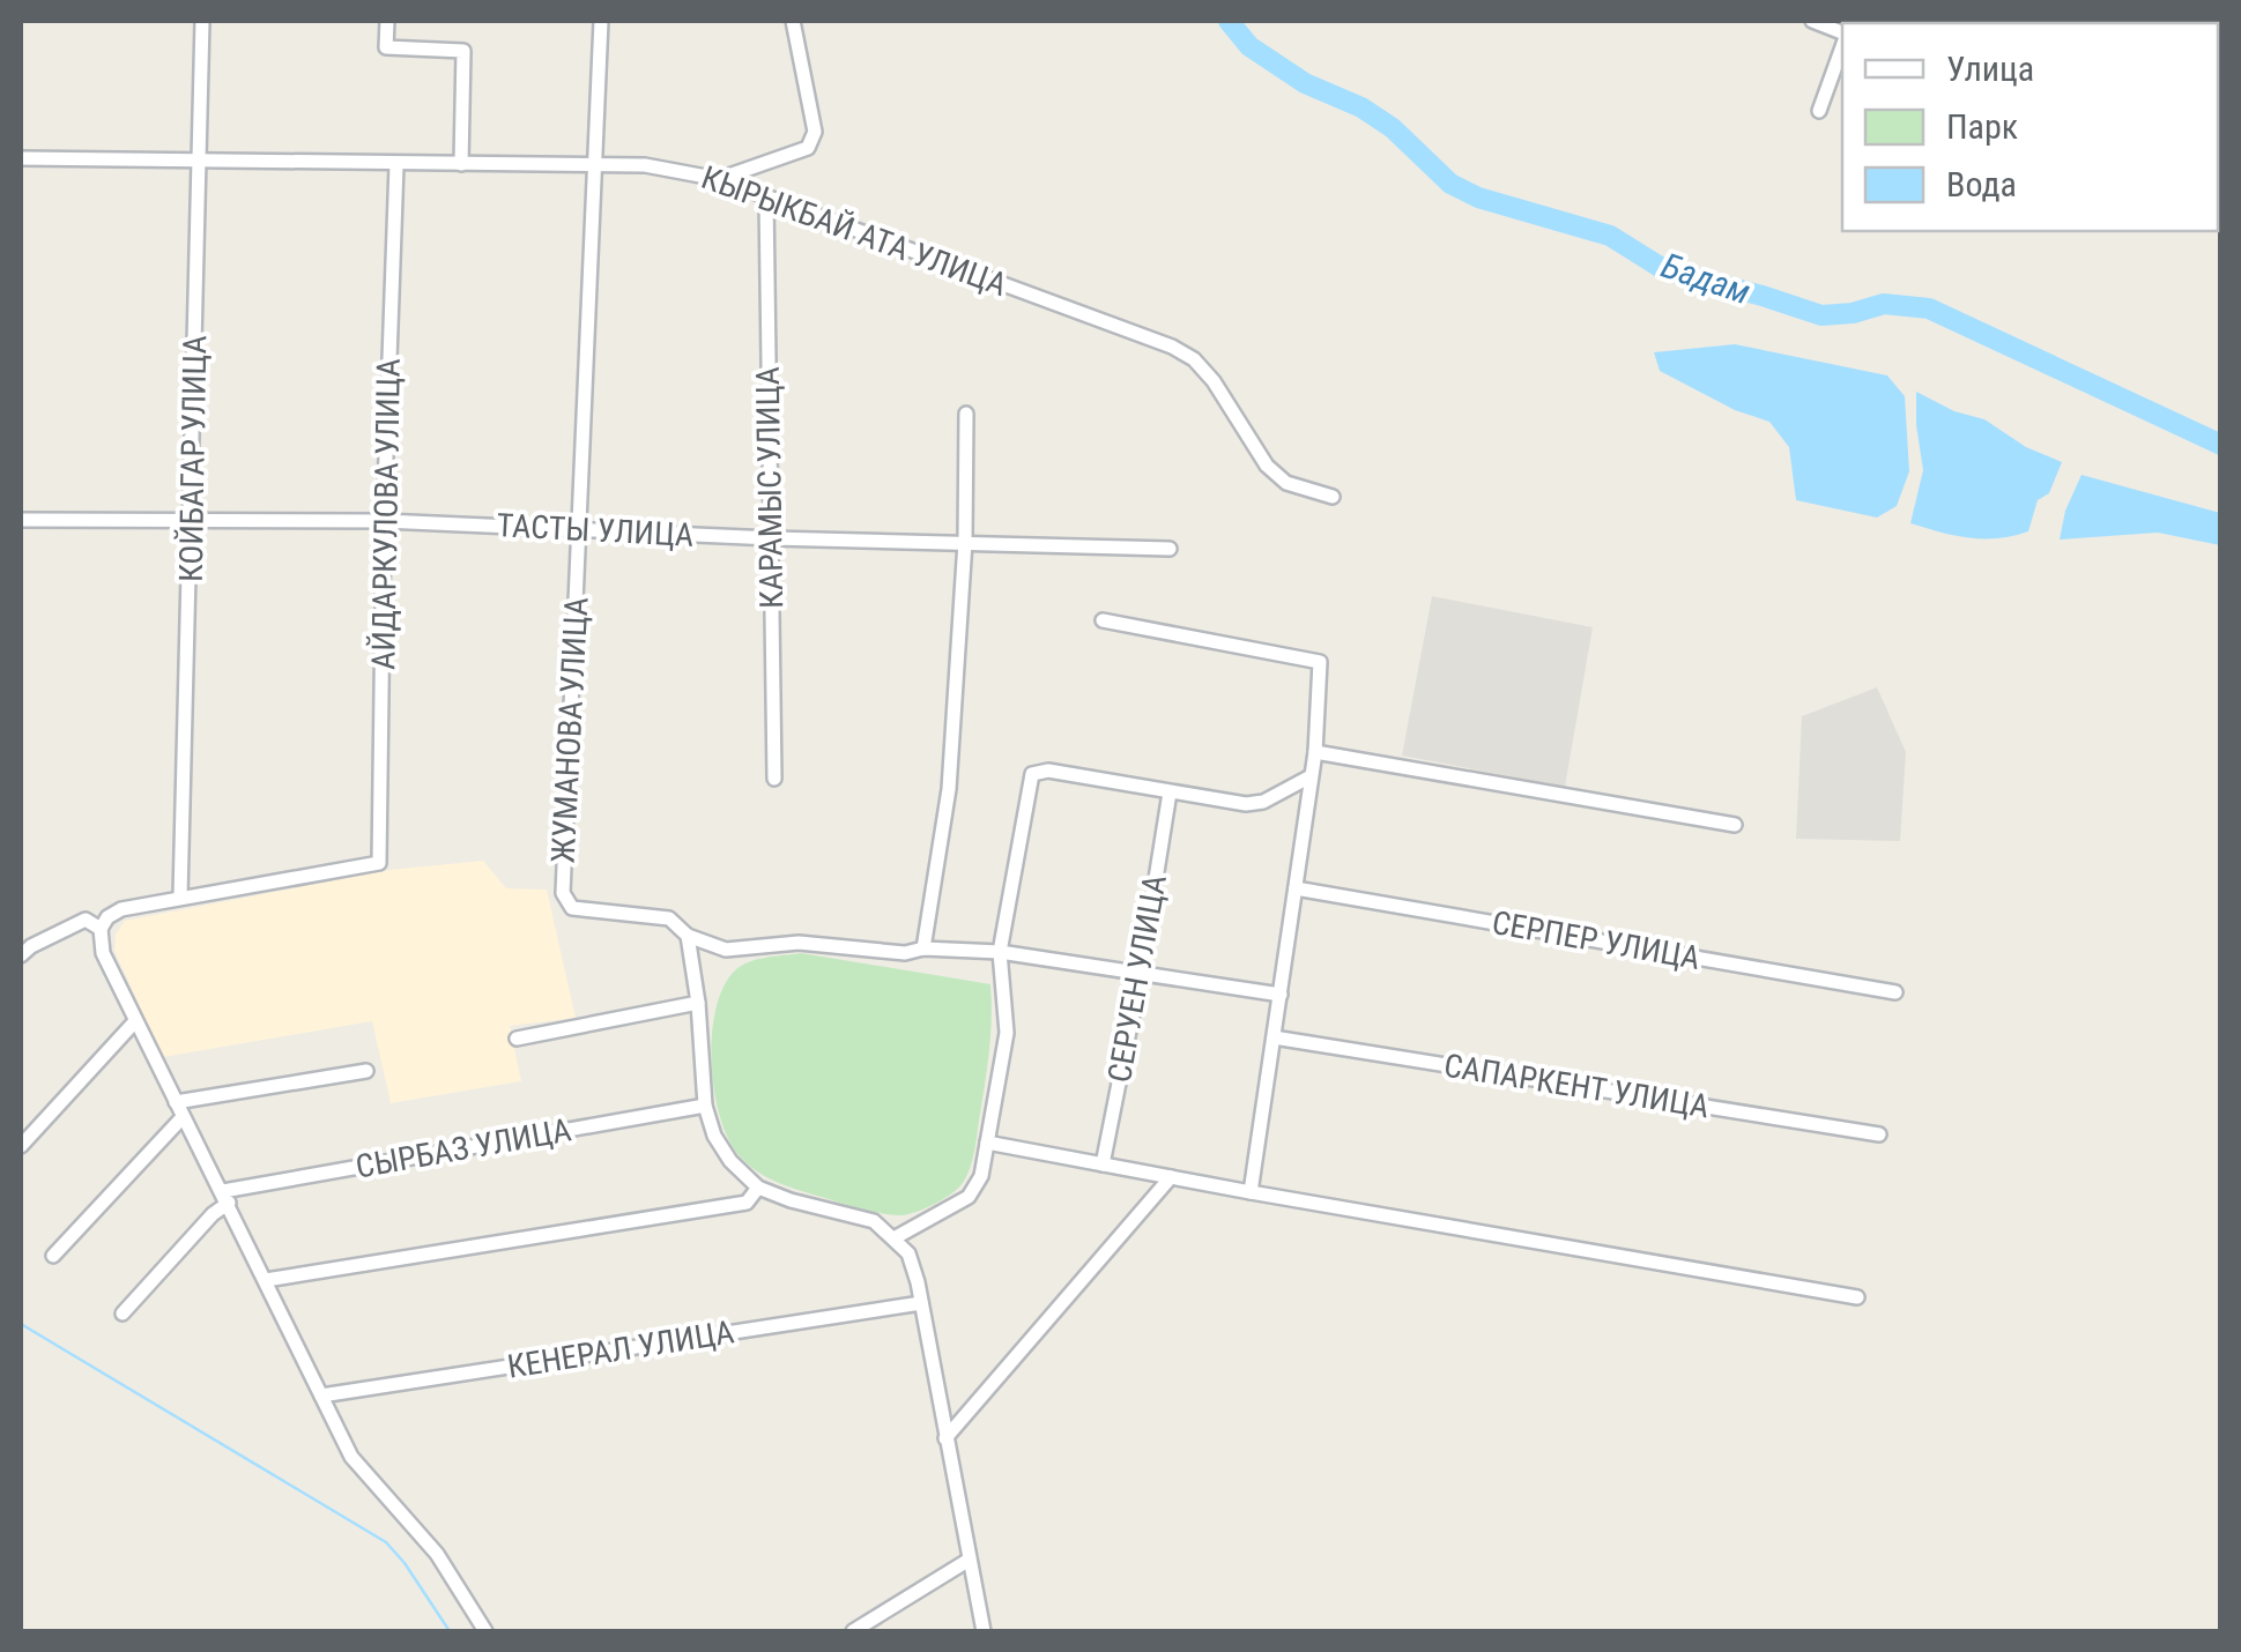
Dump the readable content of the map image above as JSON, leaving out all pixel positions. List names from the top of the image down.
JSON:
{
  "streets": {
    "street": [
      "КЫРЫКБАЙ АТА УЛИЦА",
      "КОЙБАГАР УЛИЦА",
      "КАРАМЫС УЛИЦА",
      "АЙДАРКУЛОВА УЛИЦА",
      "ТАСТЫ УЛИЦА",
      "ЖУМАНОВА УЛИЦА",
      "СЕРПЕР УЛИЦА",
      "СЕРУЕН УЛИЦА",
      "САПАРКЕНТ УЛИЦА",
      "СЫРБАЗ УЛИЦА",
      "КЕНЕРАЛ УЛИЦА"
    ]
  },
  "crossings": [
    ["КЫРЫКБАЙ АТА УЛИЦА", "КОЙБАГАР УЛИЦА"],
    ["КЫРЫКБАЙ АТА УЛИЦА", "КАРАМЫС УЛИЦА"],
    ["КЫРЫКБАЙ АТА УЛИЦА", "АЙДАРКУЛОВА УЛИЦА"],
    ["КЫРЫКБАЙ АТА УЛИЦА", "ЖУМАНОВА УЛИЦА"],
    ["КОЙБАГАР УЛИЦА", "АЙДАРКУЛОВА УЛИЦА"],
    ["КОЙБАГАР УЛИЦА", "ТАСТЫ УЛИЦА"],
    ["КАРАМЫС УЛИЦА", "ТАСТЫ УЛИЦА"],
    ["АЙДАРКУЛОВА УЛИЦА", "ТАСТЫ УЛИЦА"],
    ["ТАСТЫ УЛИЦА", "ЖУМАНОВА УЛИЦА"]
  ],
  "water": ["Бадам"],
  "legend": ["Улица", "Парк", "Вода"]
}
